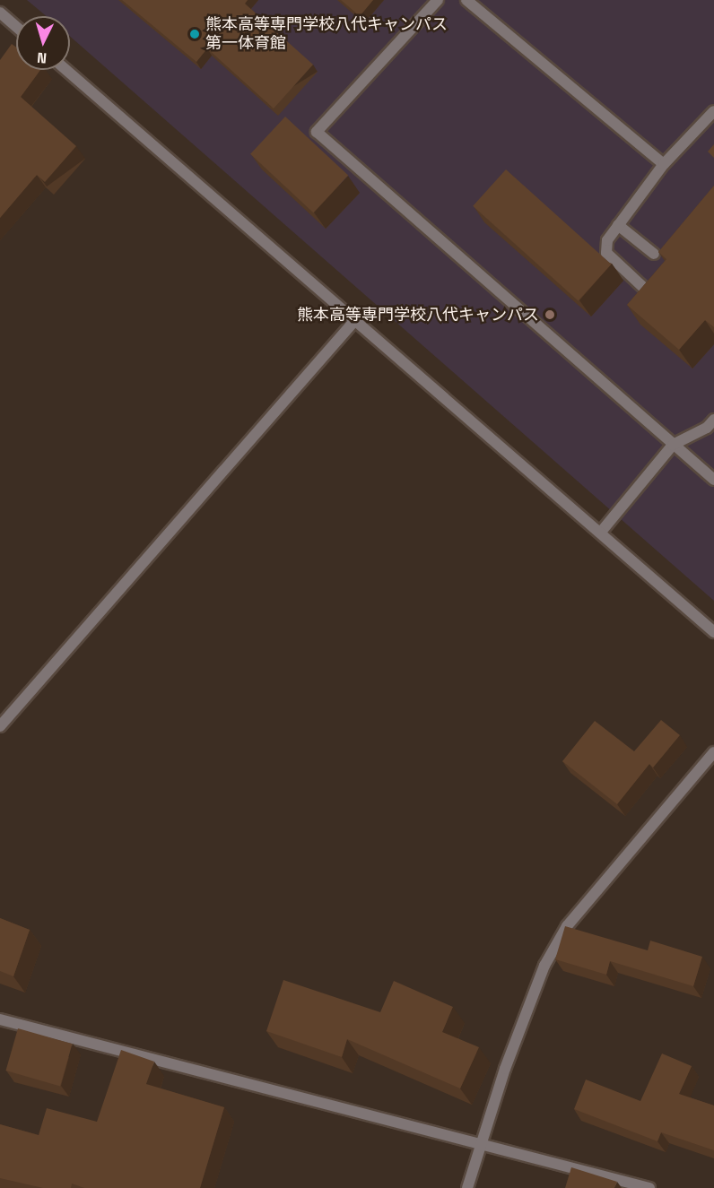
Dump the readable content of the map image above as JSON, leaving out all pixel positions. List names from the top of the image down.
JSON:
{
  "places": ["熊本高等専門学校八代キャンパス 第一体育館", "熊本高等専門学校八代キャンパス"],
  "north": "bottom"
}
